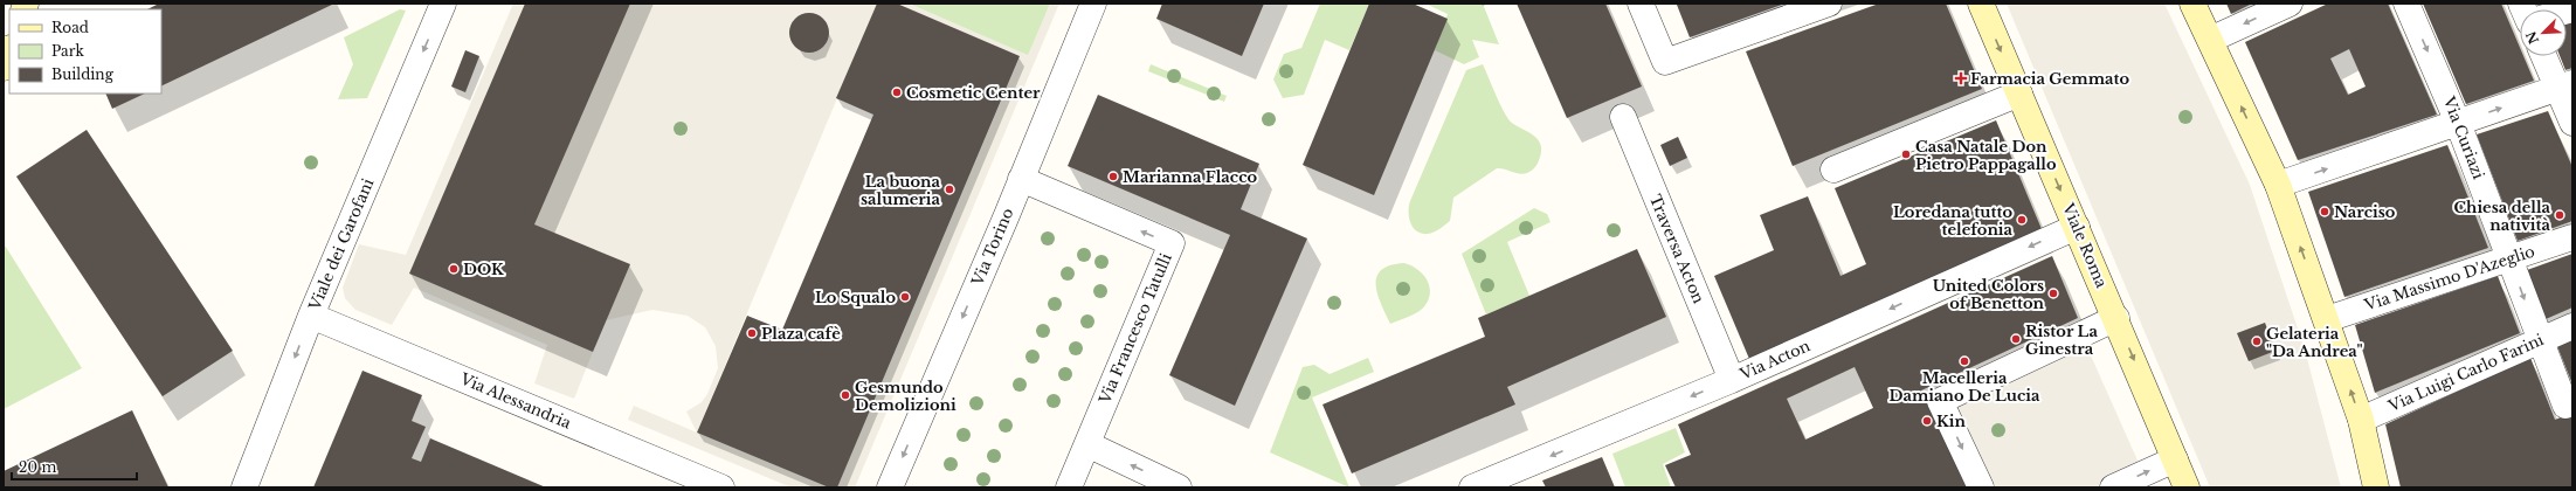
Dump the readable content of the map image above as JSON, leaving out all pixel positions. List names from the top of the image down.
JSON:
{
  "streets": {
    "street": [
      "Via Curiazi",
      "Viale dei Garofani",
      "Viale Roma",
      "Via Torino",
      "Traversa Acton",
      "Via Massimo D'Azeglio",
      "Via Francesco Tatulli",
      "Via Acton",
      "Via Luigi Carlo Farini",
      "Via Alessandria"
    ]
  },
  "crossings": [
    ["Via Curiazi", "Via Massimo D'Azeglio"],
    ["Via Curiazi", "Via Luigi Carlo Farini"],
    ["Viale dei Garofani", "Via Alessandria"],
    ["Viale Roma", "Via Acton"],
    ["Via Torino", "Via Francesco Tatulli"],
    ["Traversa Acton", "Via Acton"]
  ],
  "one_way": ["Viale dei Garofani", "Via Torino"],
  "places": {
    "health": ["Farmacia Gemmato"],
    "other": [
      "Cosmetic Center",
      "Casa Natale Don Pietro Pappagallo",
      "Marianna Flacco",
      "La buona salumeria",
      "Narciso",
      "Chiesa della natività",
      "Loredana tutto telefonia",
      "DOK",
      "United Colors of Benetton",
      "Lo Squalo",
      "Plaza cafè",
      "Ristor La Ginestra",
      "Gelateria \"Da Andrea\"",
      "Macelleria Damiano De Lucia",
      "Gesmundo Demolizioni",
      "Kin"
    ]
  },
  "legend": ["Road", "Park", "Building"],
  "scale_bar": "20 m",
  "north": "bottom left"
}
